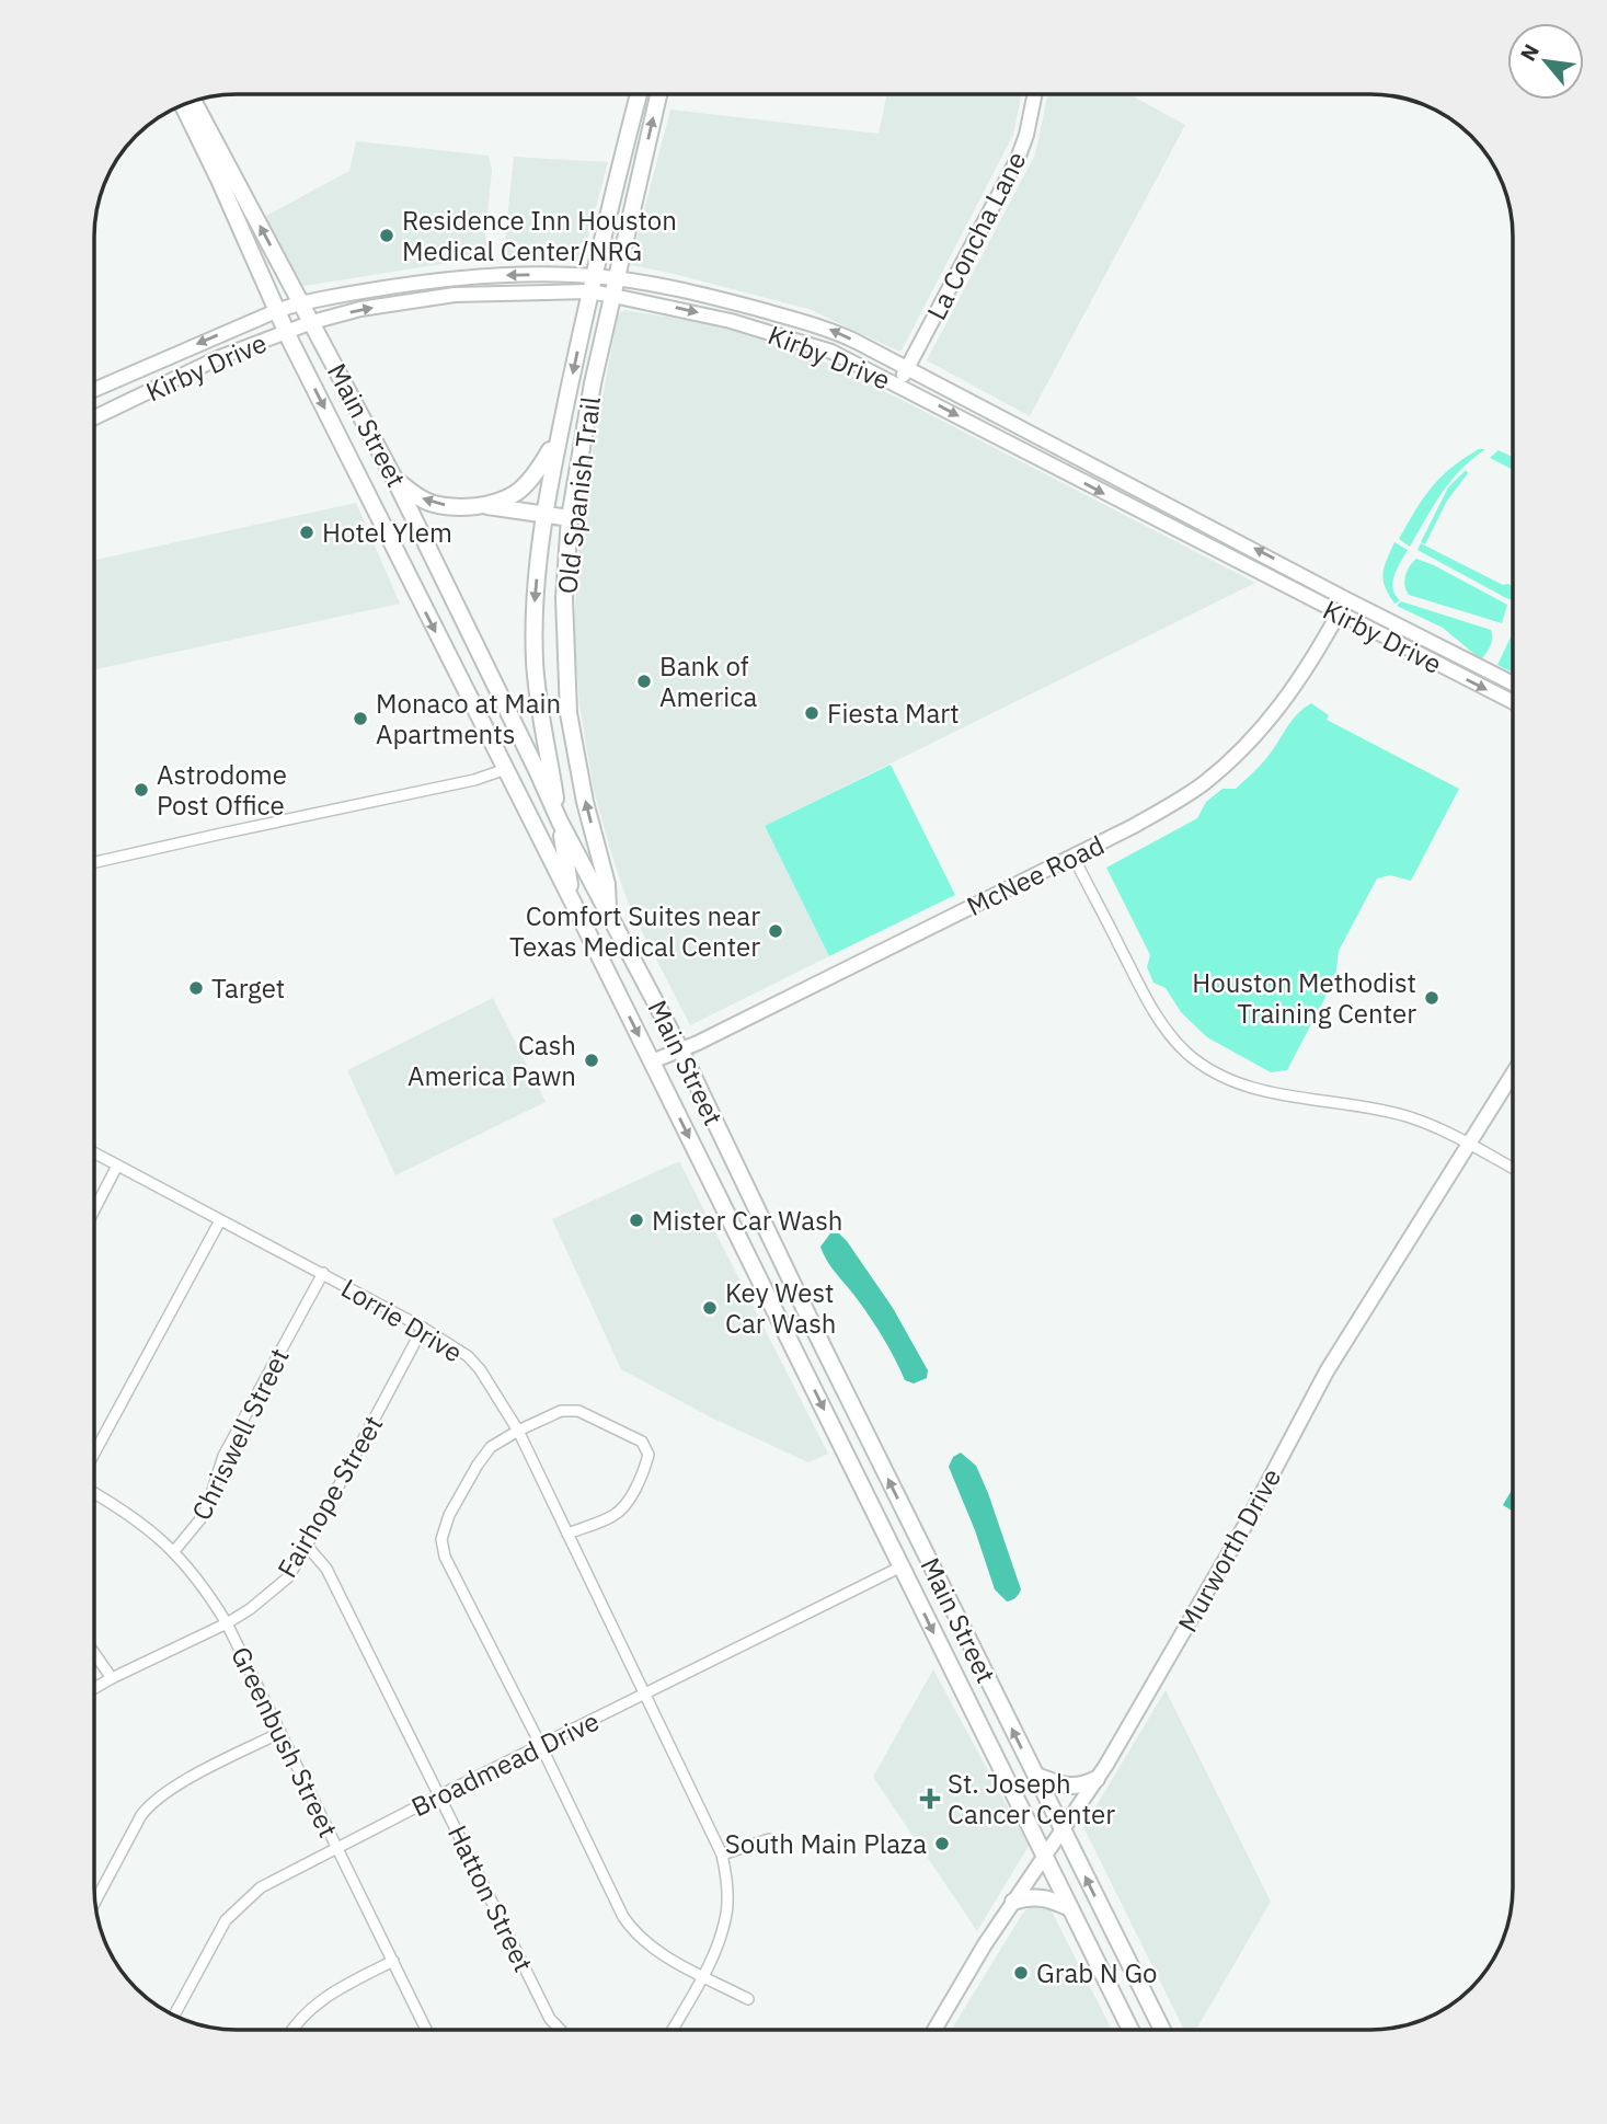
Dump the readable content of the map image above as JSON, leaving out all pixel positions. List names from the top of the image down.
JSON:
{
  "streets": {
    "main road": [
      "La Concha Lane",
      "Kirby Drive",
      "Main Street",
      "Old Spanish Trail",
      "McNee Road",
      "Murworth Drive"
    ],
    "street": [
      "Lorrie Drive",
      "Chriswell Street",
      "Fairhope Street",
      "Greenbush Street",
      "Broadmead Drive",
      "Hatton Street"
    ]
  },
  "crossings": [
    ["La Concha Lane", "Kirby Drive"],
    ["Kirby Drive", "Main Street"],
    ["Kirby Drive", "Old Spanish Trail"],
    ["Kirby Drive", "McNee Road"],
    ["Main Street", "Old Spanish Trail"],
    ["Main Street", "McNee Road"],
    ["Main Street", "Murworth Drive"],
    ["Main Street", "Broadmead Drive"],
    ["Lorrie Drive", "Chriswell Street"],
    ["Lorrie Drive", "Fairhope Street"],
    ["Lorrie Drive", "Broadmead Drive"],
    ["Chriswell Street", "Greenbush Street"],
    ["Fairhope Street", "Greenbush Street"],
    ["Fairhope Street", "Hatton Street"],
    ["Greenbush Street", "Broadmead Drive"],
    ["Broadmead Drive", "Hatton Street"]
  ],
  "places": {
    "other": [
      "Residence Inn Houston Medical Center/NRG",
      "Hotel Ylem",
      "Bank of America",
      "Fiesta Mart",
      "Monaco at Main Apartments",
      "Astrodome Post Office",
      "Comfort Suites near Texas Medical Center",
      "Target",
      "Houston Methodist Training Center",
      "Cash America Pawn",
      "Mister Car Wash",
      "Key West Car Wash",
      "South Main Plaza",
      "Grab N Go"
    ],
    "health": ["St. Joseph Cancer Center"]
  },
  "north": "top left"
}
